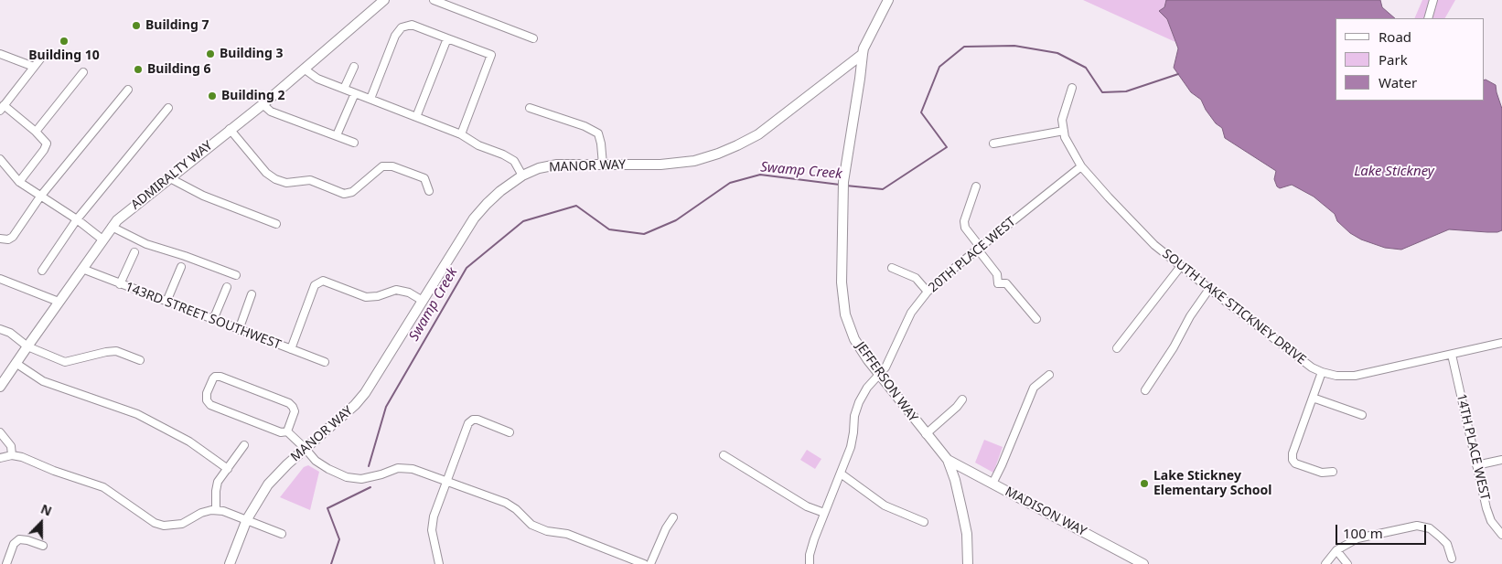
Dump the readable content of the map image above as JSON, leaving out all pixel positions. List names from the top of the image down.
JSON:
{
  "streets": {
    "street": [
      "MANOR WAY",
      "ADMIRALTY WAY",
      "20TH PLACE WEST",
      "SOUTH LAKE STICKNEY DRIVE",
      "143RD STREET SOUTHWEST",
      "JEFFERSON WAY",
      "14TH PLACE WEST",
      "MADISON WAY"
    ]
  },
  "crossings": [
    ["MANOR WAY", "JEFFERSON WAY"],
    ["ADMIRALTY WAY", "143RD STREET SOUTHWEST"],
    ["20TH PLACE WEST", "SOUTH LAKE STICKNEY DRIVE"],
    ["20TH PLACE WEST", "JEFFERSON WAY"],
    ["SOUTH LAKE STICKNEY DRIVE", "14TH PLACE WEST"],
    ["JEFFERSON WAY", "MADISON WAY"]
  ],
  "water": ["Swamp Creek", "Lake Stickney"],
  "places": [
    "Building 7",
    "Building 10",
    "Building 3",
    "Building 6",
    "Building 2",
    "Lake Stickney Elementary School"
  ],
  "legend": ["Road", "Park", "Water"],
  "scale_bar": "100 m",
  "north": "top"
}
